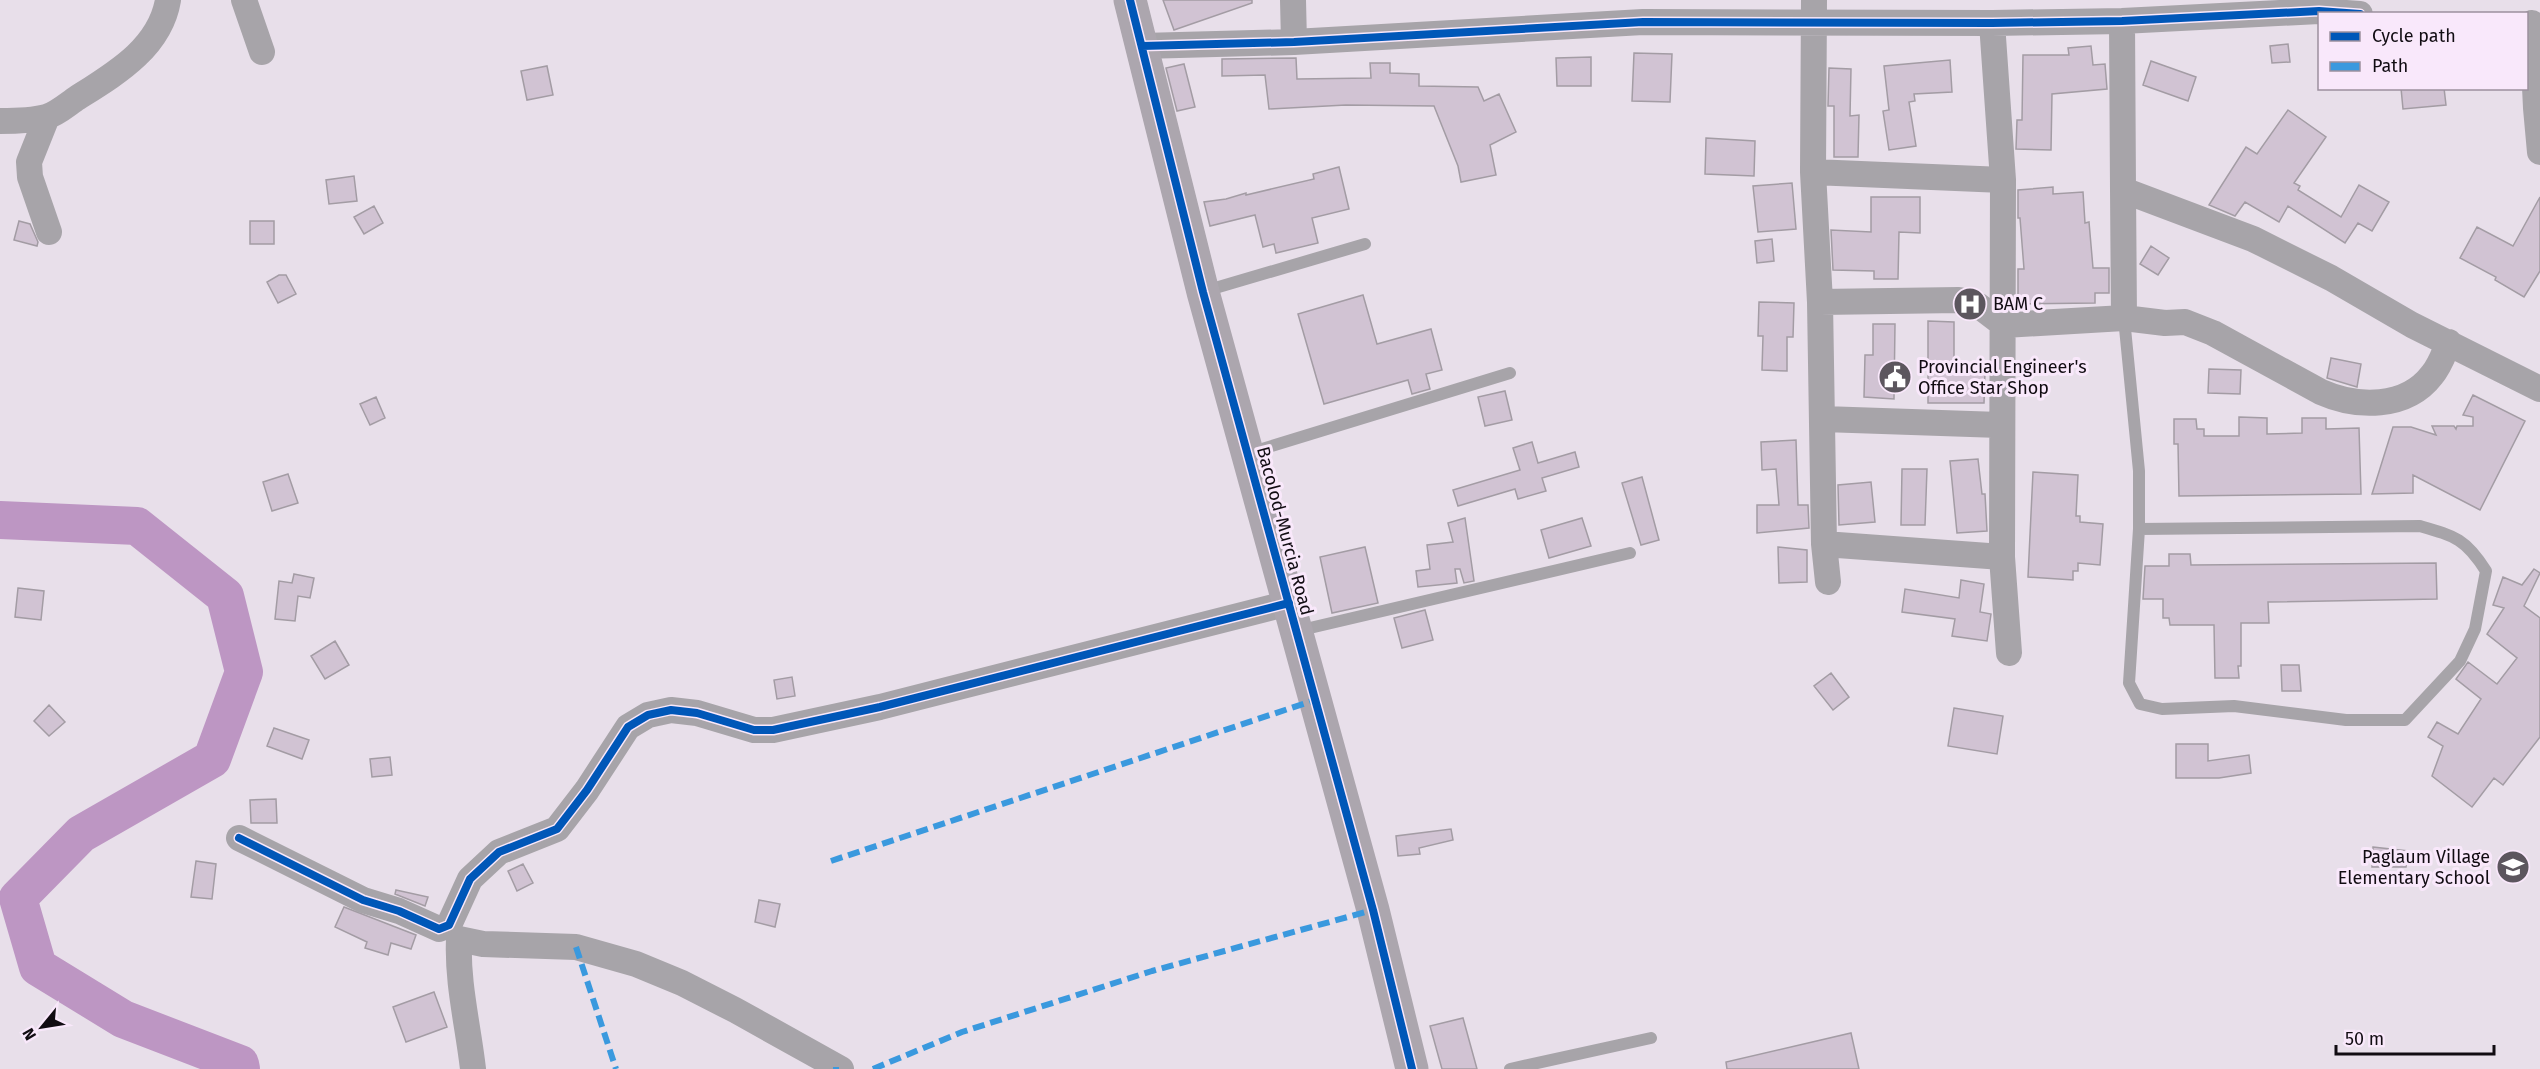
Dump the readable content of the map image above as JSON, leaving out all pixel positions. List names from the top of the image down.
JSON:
{
  "streets": {
    "main road": ["Bacolod-Murcia Road"]
  },
  "places": {
    "hospital": ["BAM C"],
    "public building": ["Provincial Engineer's Office Star Shop"],
    "school or university": ["Paglaum Village Elementary School"]
  },
  "legend": ["Cycle path", "Path"],
  "scale_bar": "50 m",
  "north": "bottom left"
}
